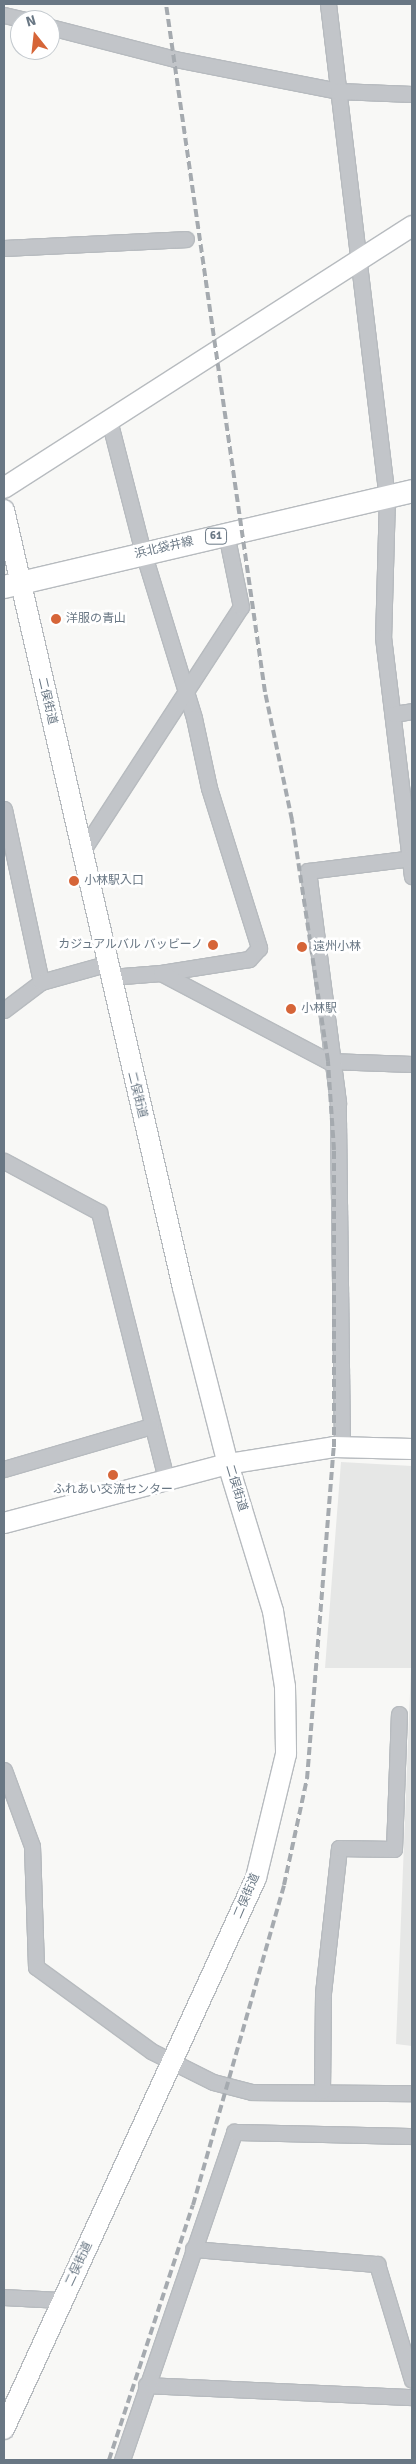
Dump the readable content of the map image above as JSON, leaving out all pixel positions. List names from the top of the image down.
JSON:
{
  "streets": {
    "main road": ["61", "浜北袋井線"],
    "street": ["二俣街道"]
  },
  "crossings": [
    ["浜北袋井線", "二俣街道"]
  ],
  "places": [
    "洋服の青山",
    "小林駅入口",
    "カジュアルバル バッビーノ",
    "遠州小林",
    "小林駅",
    "ふれあい交流センター"
  ],
  "north": "top"
}
